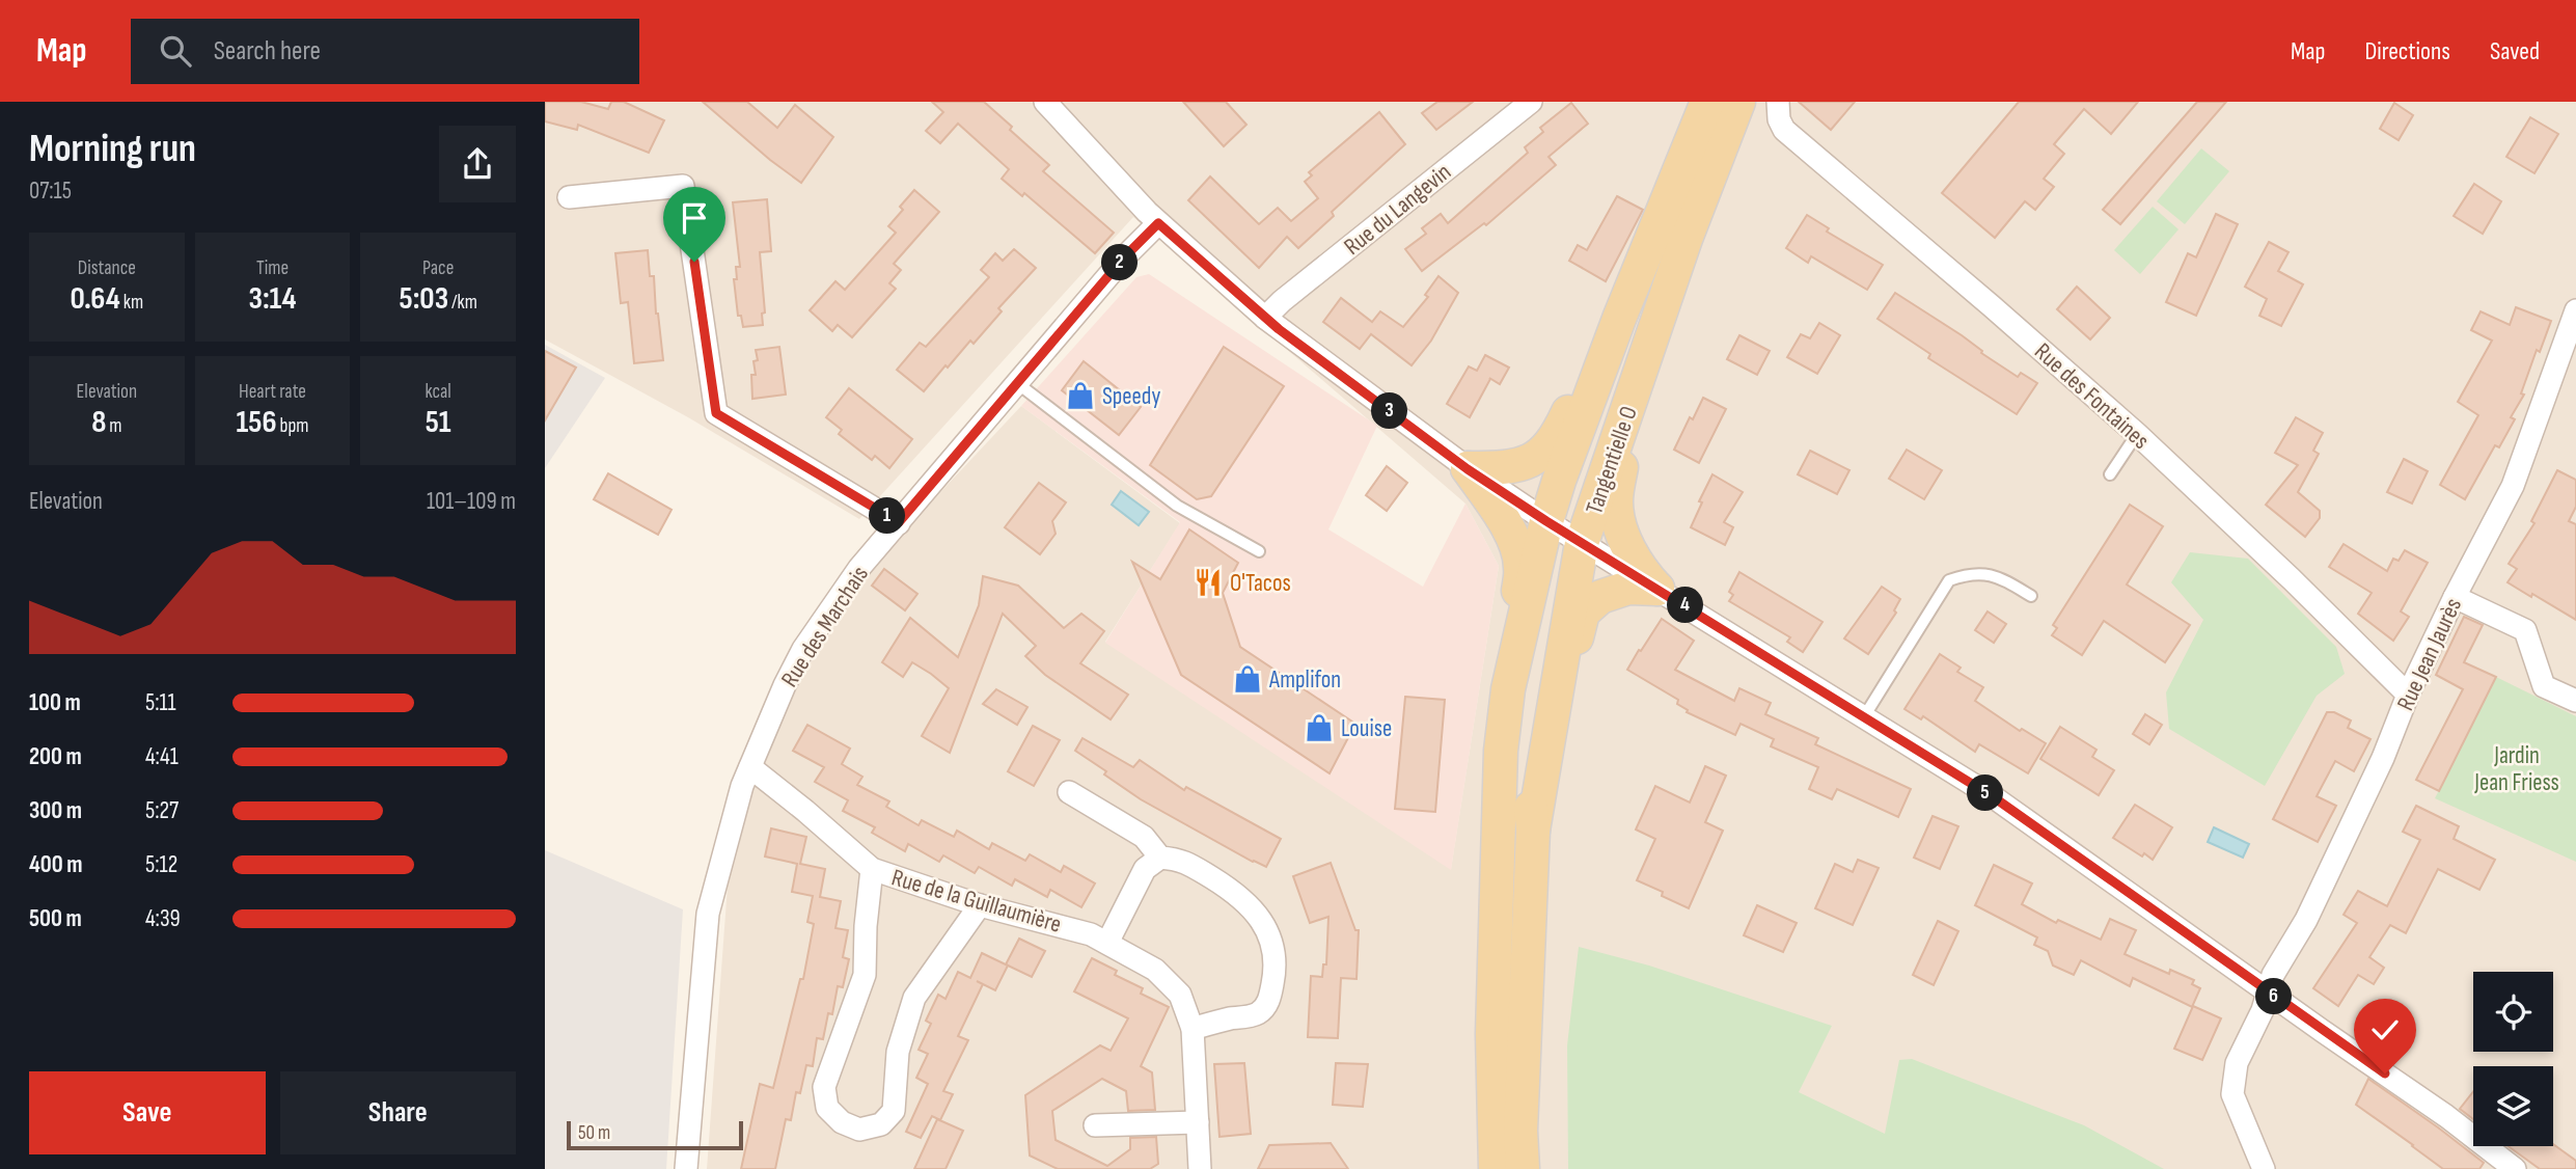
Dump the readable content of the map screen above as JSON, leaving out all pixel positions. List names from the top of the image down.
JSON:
{
  "streets": {
    "main road": ["Tangentielle O"],
    "street": [
      "Rue du Langevin",
      "Rue des Fontaines",
      "Rue des Marchais",
      "Rue Jean Jaurès",
      "Rue de la Guillaumière"
    ]
  },
  "crossings": [
    ["Rue des Fontaines", "Rue Jean Jaurès"],
    ["Rue des Marchais", "Rue de la Guillaumière"]
  ],
  "parks": ["Jardin Jean Friess"],
  "places": {
    "shop": ["Speedy", "Amplifon", "Louise"],
    "restaurant": ["O'Tacos"]
  },
  "scale_bar": "50 m",
  "page": {
    "header": "Map",
    "search": "Search here",
    "nav": ["Map", "Directions", "Saved"],
    "heading": ["Morning run", "07:15"],
    "stats": [
      ["Distance", "0.64 km"],
      ["Time", "3:14"],
      ["Pace", "5:03 /km"],
      ["Elevation", "8 m"],
      ["Heart rate", "156 bpm"],
      ["kcal", "51"]
    ],
    "pins": [
      "2",
      "3",
      "1",
      "4",
      "5",
      "6"
    ],
    "chart": ["Elevation", "101–109 m"],
    "list": [
      {
        "name": "100 m",
        "note": "5:11"
      },
      {
        "name": "200 m",
        "note": "4:41"
      },
      {
        "name": "300 m",
        "note": "5:27"
      },
      {
        "name": "400 m",
        "note": "5:12"
      },
      {
        "name": "500 m",
        "note": "4:39"
      }
    ],
    "buttons": ["Save", "Share"],
    "scale": "50 m"
  }
}
